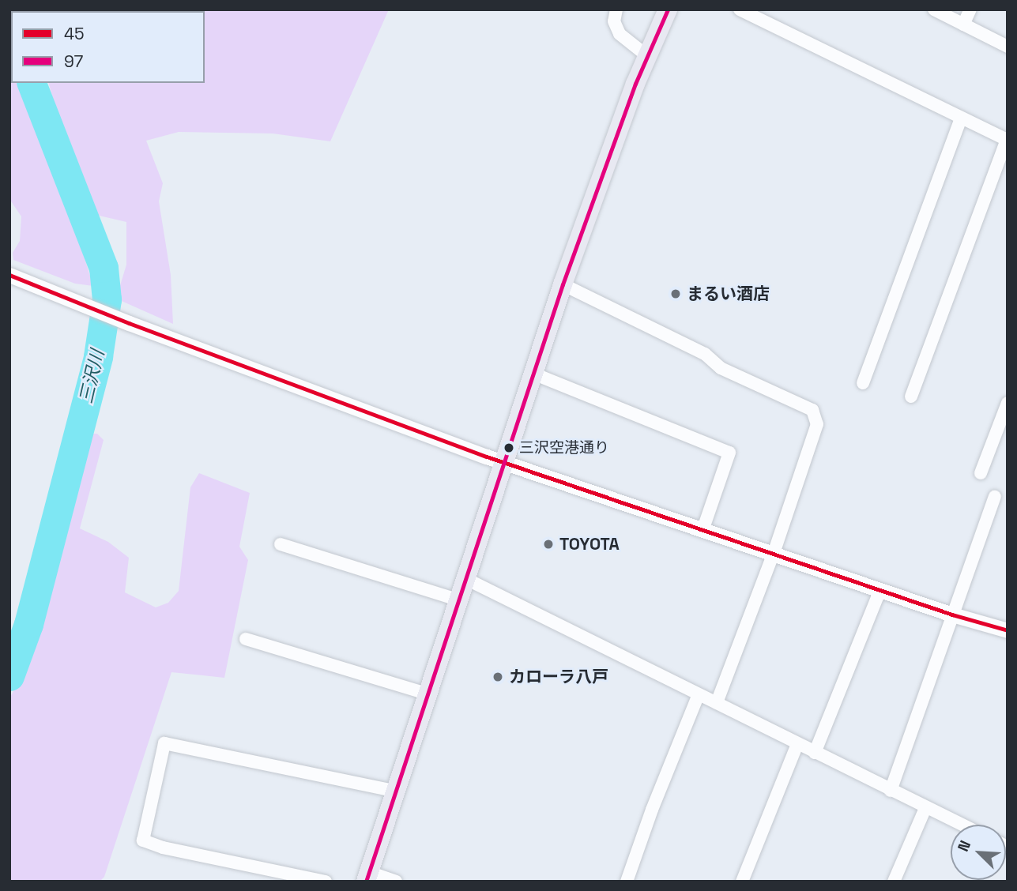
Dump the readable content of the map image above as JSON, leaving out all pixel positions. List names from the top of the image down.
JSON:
{
  "water": ["三沢川"],
  "places": [
    "まるい酒店",
    "三沢空港通り",
    "TOYOTA",
    "カローラ八戸"
  ],
  "lines": ["transit line 97", "transit line 45"],
  "legend": ["45", "97"],
  "north": "top left"
}
